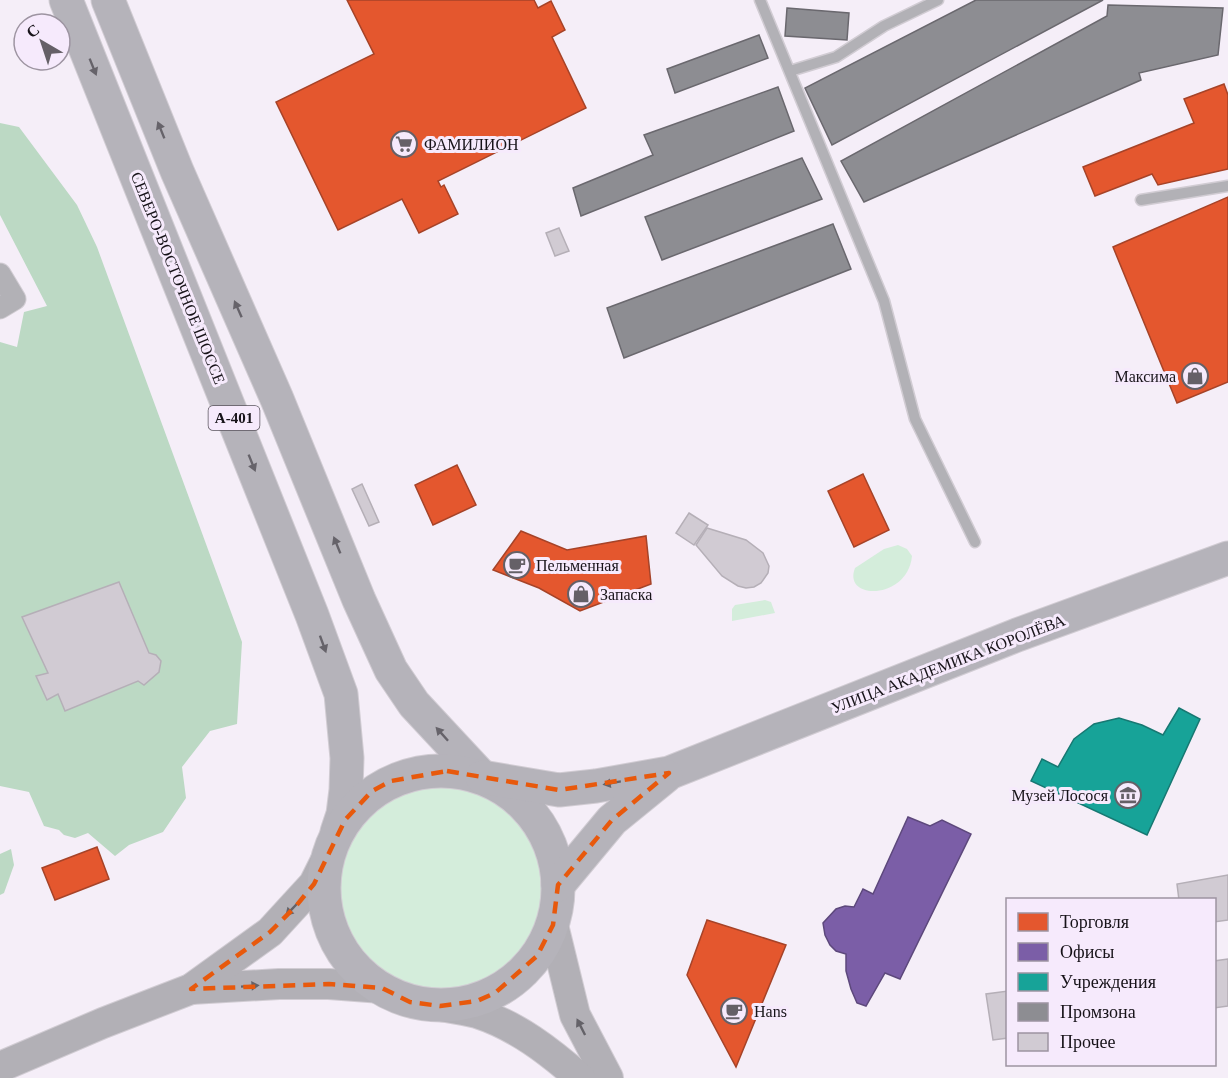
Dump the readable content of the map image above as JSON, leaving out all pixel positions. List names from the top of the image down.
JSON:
{
  "streets": {
    "main road": ["СЕВЕРО-ВОСТОЧНОЕ ШОССЕ", "А-401", "УЛИЦА АКАДЕМИКА КОРОЛЁВА"]
  },
  "crossings": [
    ["СЕВЕРО-ВОСТОЧНОЕ ШОССЕ", "УЛИЦА АКАДЕМИКА КОРОЛЁВА"],
    ["А-401", "УЛИЦА АКАДЕМИКА КОРОЛЁВА"]
  ],
  "places": {
    "supermarket": ["ФАМИЛИОН"],
    "shop": ["Максима", "Запаска"],
    "cafe": ["Пельменная", "Hans"],
    "museum": ["Музей Лосося"]
  },
  "legend": [
    "Торговля",
    "Офисы",
    "Учреждения",
    "Промзона",
    "Прочее"
  ],
  "north": "top left"
}
